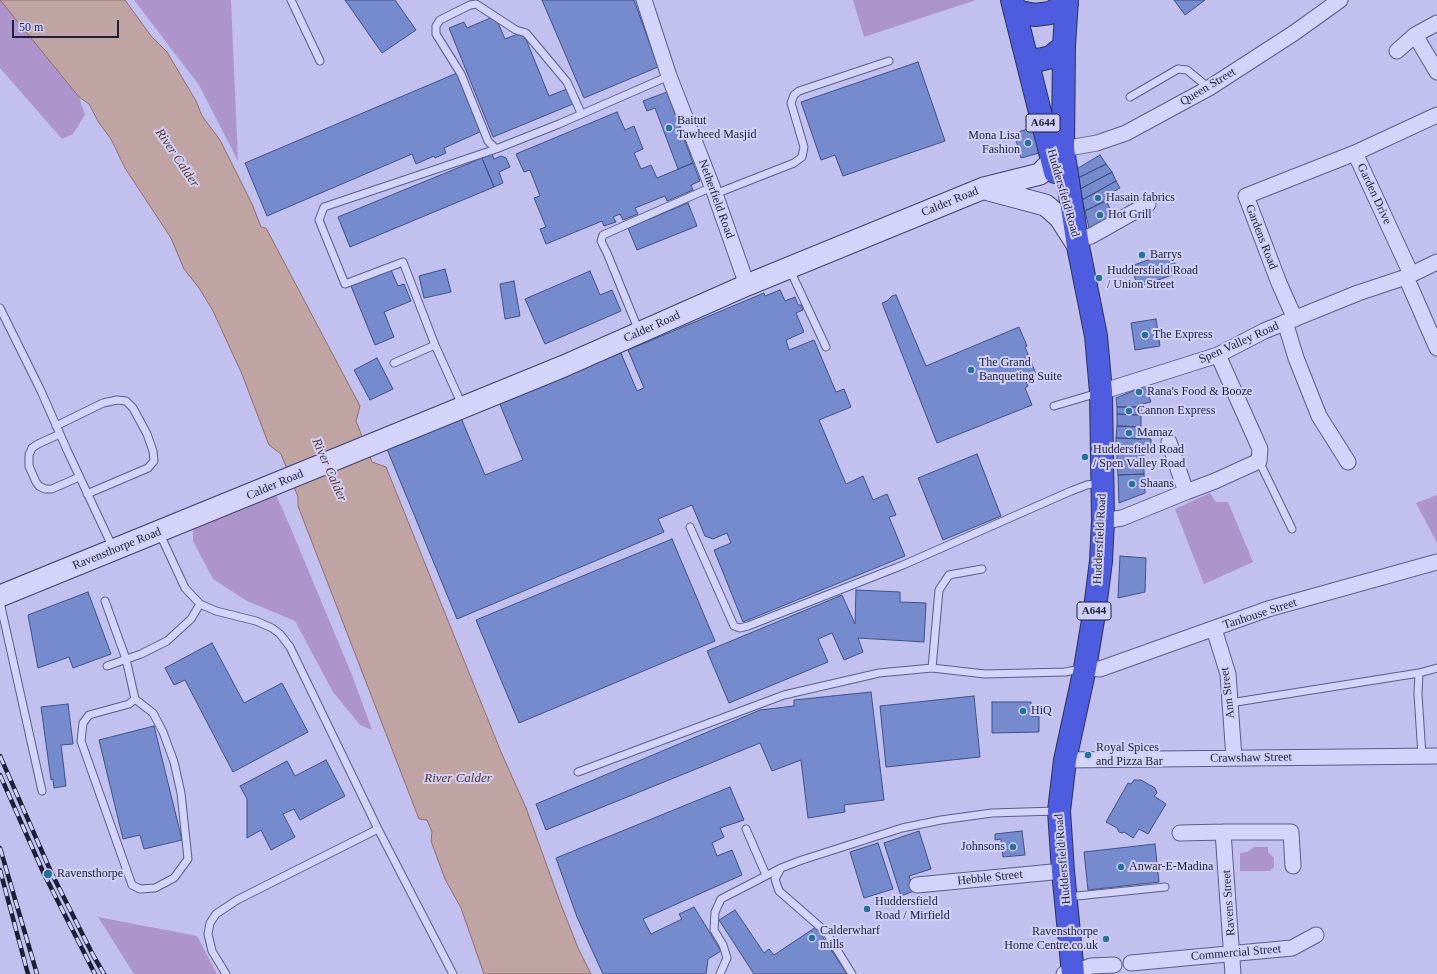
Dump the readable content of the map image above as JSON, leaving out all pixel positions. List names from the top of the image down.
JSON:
{
  "streets": {
    "highway": ["A644", "Huddersfield Road"],
    "street": [
      "Queen Street",
      "Garden Drive",
      "Netherfield Road",
      "Calder Road",
      "Gardens Road",
      "Spen Valley Road",
      "Ravensthorpe Road",
      "Tanhouse Street",
      "Ann Street",
      "Crawshaw Street",
      "Hebble Street",
      "Ravens Street",
      "Commercial Street"
    ]
  },
  "crossings": [
    ["Queen Street", "Huddersfield Road"],
    ["Queen Street", "Calder Road"],
    ["A644", "Huddersfield Road"],
    ["Huddersfield Road", "Calder Road"],
    ["Huddersfield Road", "Spen Valley Road"],
    ["Huddersfield Road", "Tanhouse Street"],
    ["Huddersfield Road", "Crawshaw Street"],
    ["Huddersfield Road", "Hebble Street"],
    ["Garden Drive", "Gardens Road"],
    ["Garden Drive", "Spen Valley Road"],
    ["Netherfield Road", "Calder Road"],
    ["Calder Road", "Ravensthorpe Road"],
    ["Gardens Road", "Spen Valley Road"],
    ["Tanhouse Street", "Ann Street"],
    ["Ann Street", "Crawshaw Street"],
    ["Ravens Street", "Commercial Street"]
  ],
  "water": ["River Calder"],
  "places": [
    "Baitut Tawheed Masjid",
    "Mona Lisa Fashion",
    "Hasain fabrics",
    "Hot Grill",
    "Barrys",
    "Huddersfield Road / Union Street",
    "The Express",
    "The Grand Banqueting Suite",
    "Rana's Food & Booze",
    "Cannon Express",
    "Mamaz",
    "Huddersfield Road / Spen Valley Road",
    "Shaans",
    "HiQ",
    "Royal Spices and Pizza Bar",
    "Johnsons",
    "Anwar-E-Madina",
    "Ravensthorpe",
    "Huddersfield Road / Mirfield",
    "Calderwharf mills",
    "Ravensthorpe Home Centre.co.uk"
  ],
  "scale_bar": "50 m"
}
